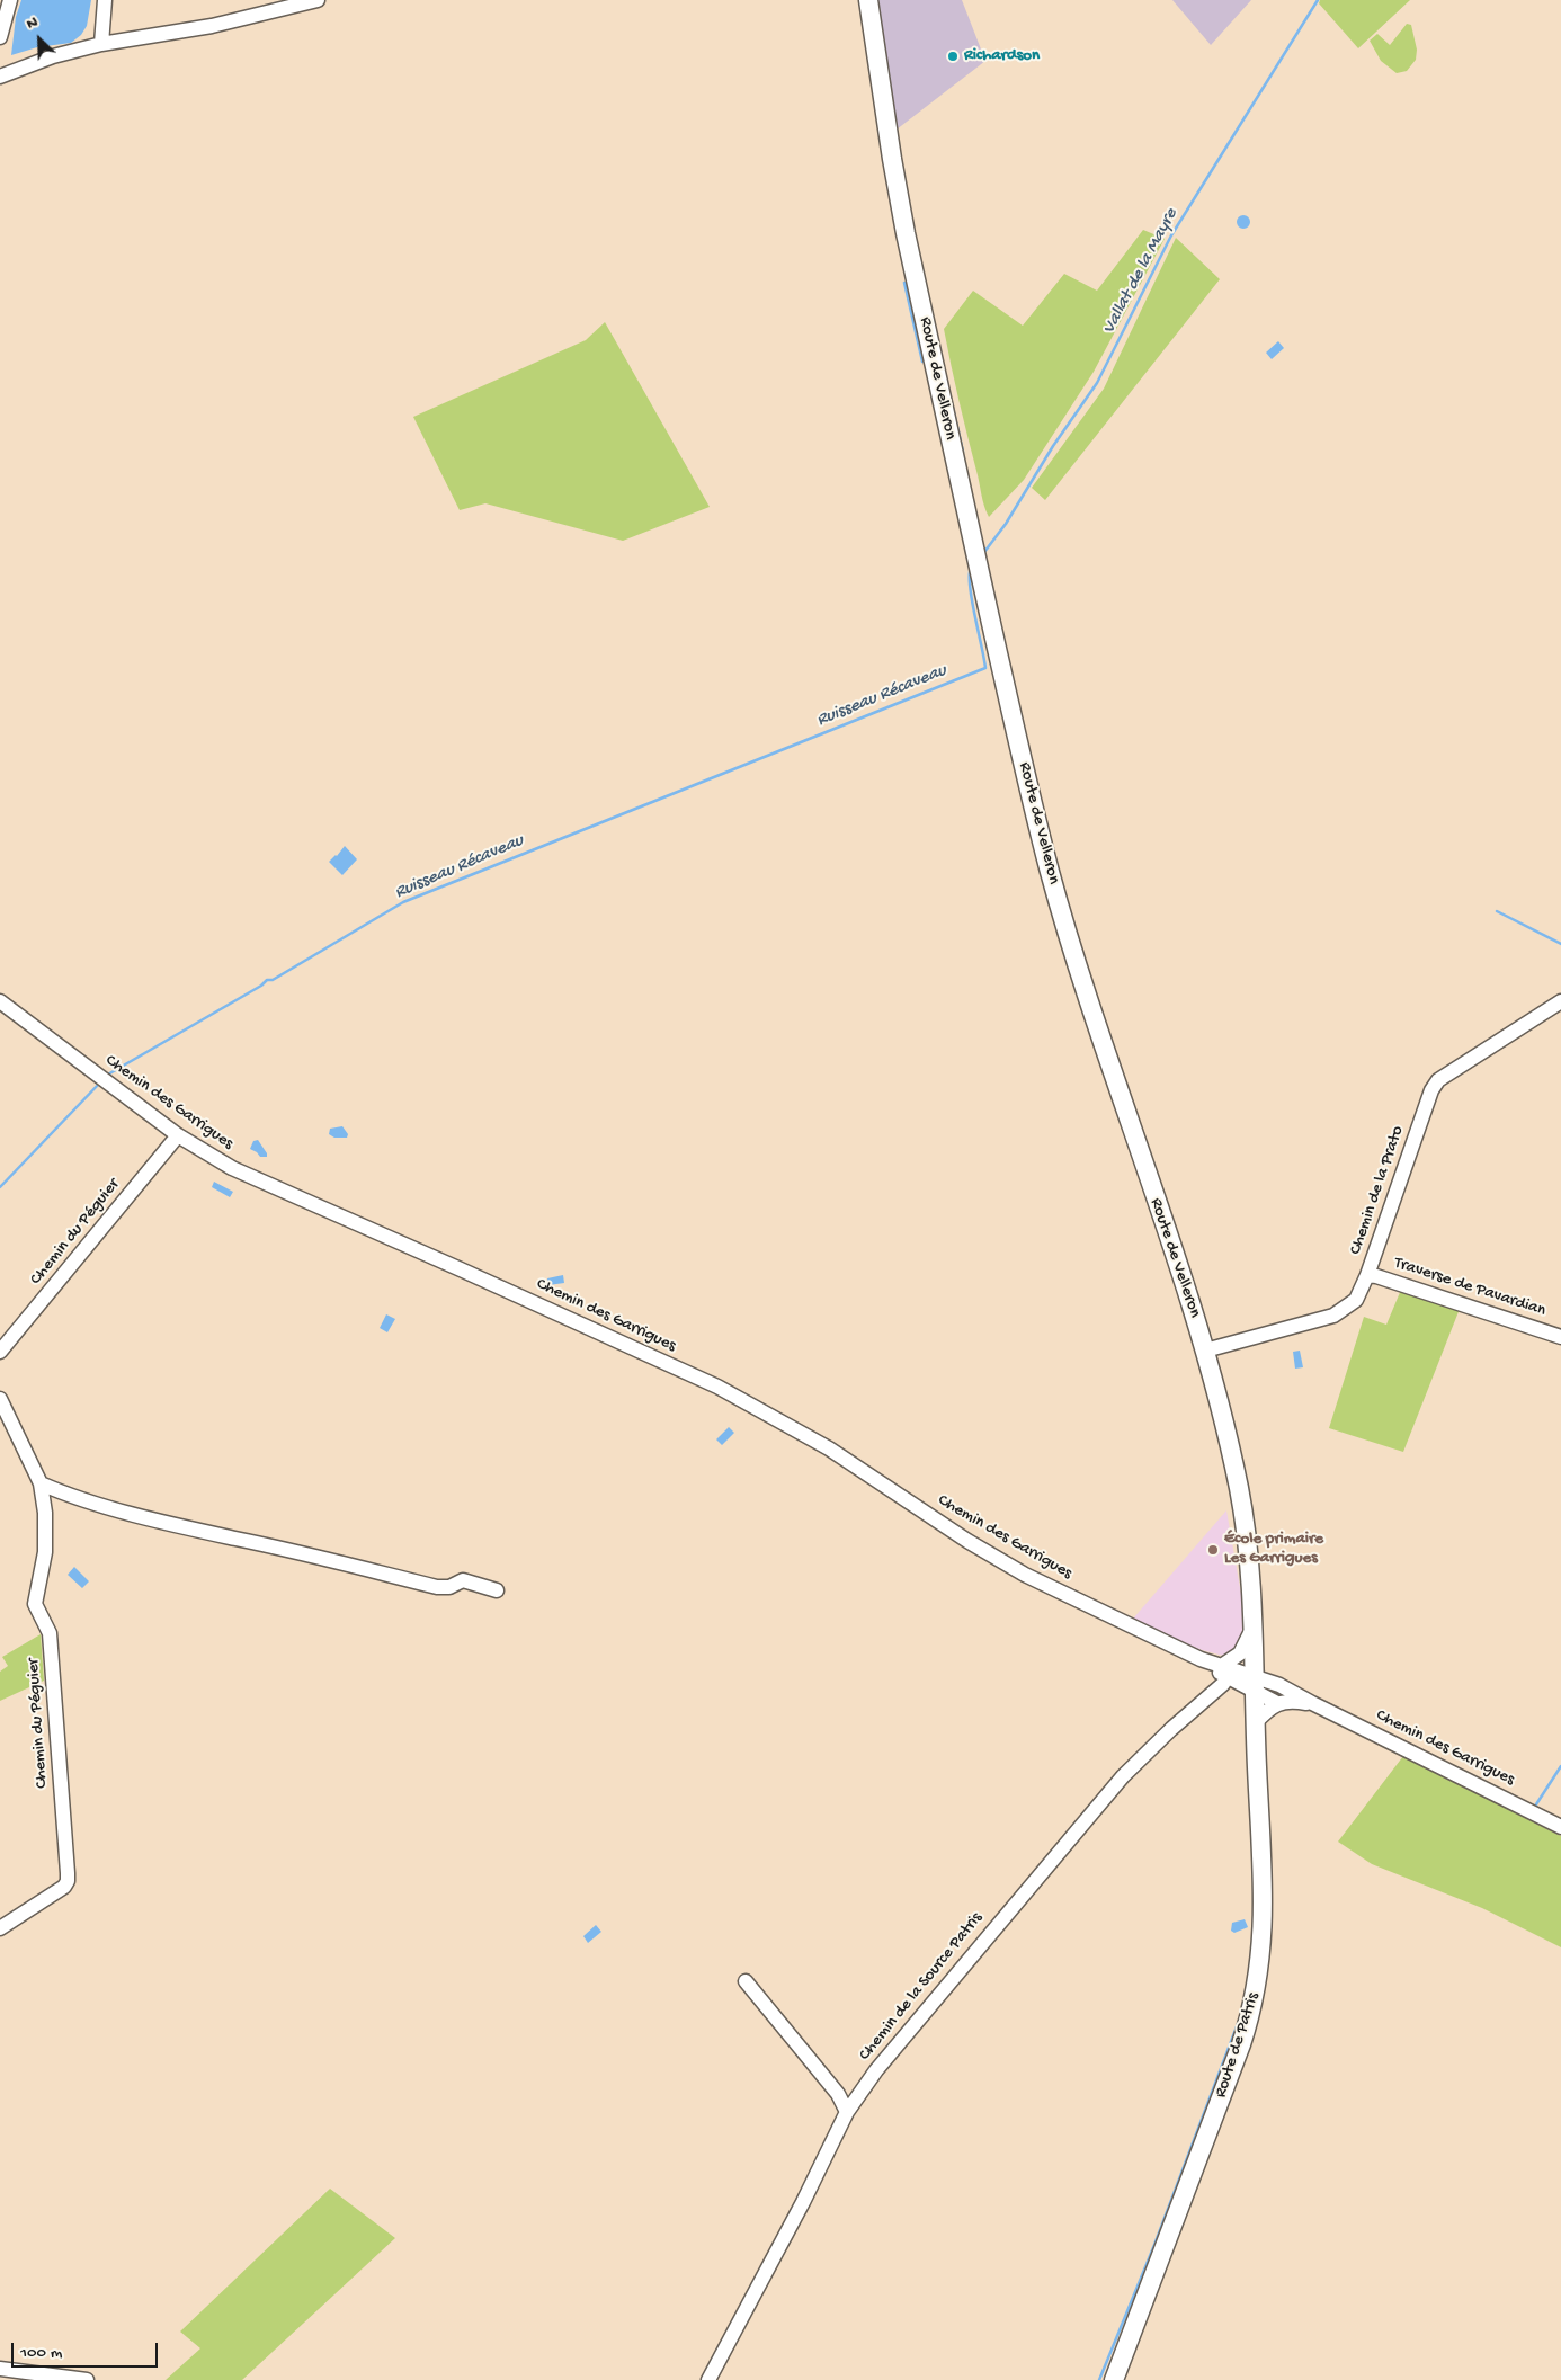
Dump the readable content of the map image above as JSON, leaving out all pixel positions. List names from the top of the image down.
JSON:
{
  "streets": {
    "main road": ["Route de Velleron", "Route de Patris"],
    "street": [
      "Chemin des Garrigues",
      "Chemin de la Prato",
      "Chemin du Péguier",
      "Traverse de Pavardian",
      "Chemin de la Source Patris"
    ]
  },
  "crossings": [
    ["Route de Velleron", "Chemin de la Prato"],
    ["Route de Velleron", "Route de Patris"],
    ["Chemin des Garrigues", "Chemin du Péguier"],
    ["Chemin des Garrigues", "Chemin de la Source Patris"],
    ["Chemin des Garrigues", "Route de Patris"],
    ["Chemin de la Prato", "Traverse de Pavardian"]
  ],
  "water": ["Vallat de la Mayre", "Ruisseau Récaveau"],
  "places": ["Richardson", "École primaire Les Garrigues"],
  "scale_bar": "100 m",
  "north": "top left"
}
